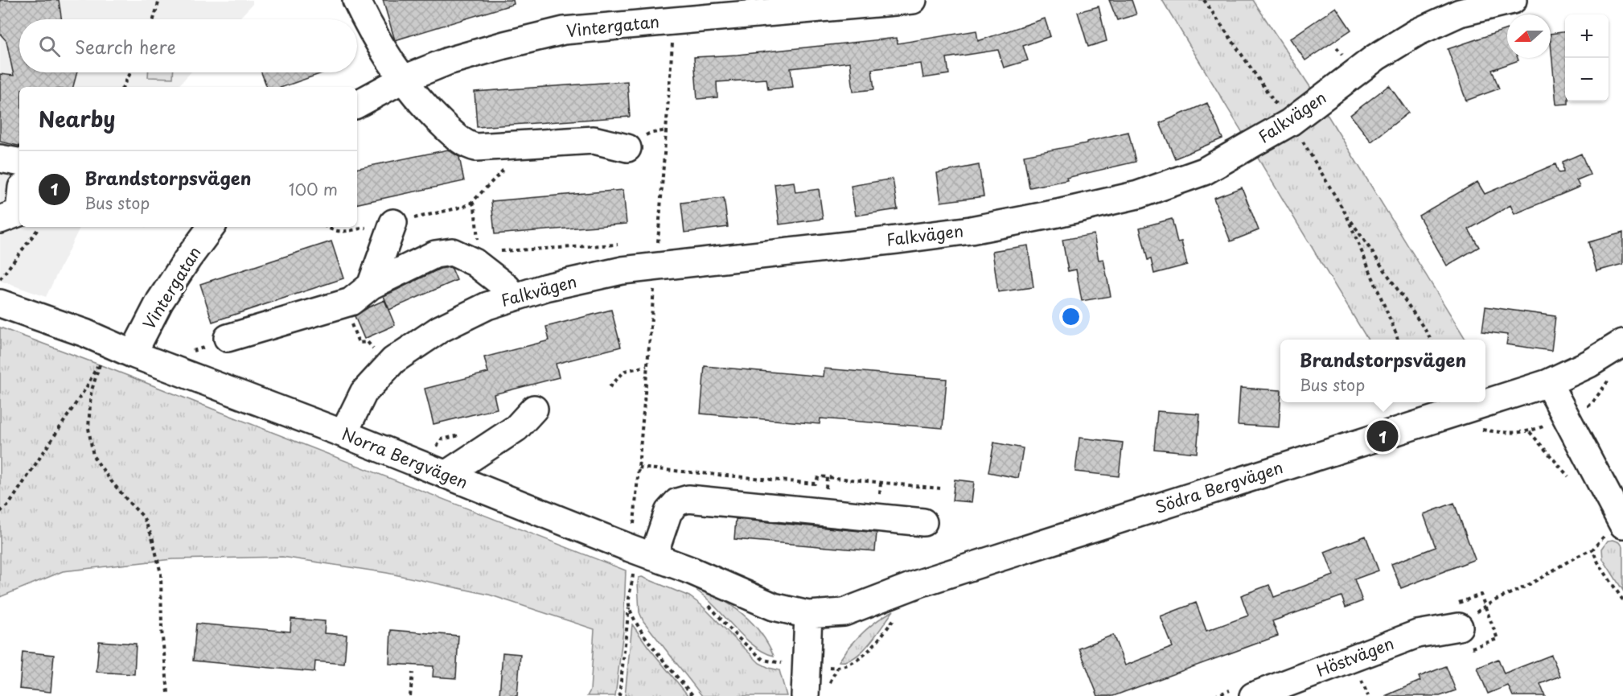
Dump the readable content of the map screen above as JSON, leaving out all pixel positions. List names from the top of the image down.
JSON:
{
  "streets": {
    "street": [
      "Vintergatan",
      "Falkvägen",
      "Norra Bergvägen",
      "Södra Bergvägen",
      "Höstvägen"
    ]
  },
  "crossings": [
    ["Vintergatan", "Norra Bergvägen"],
    ["Falkvägen", "Norra Bergvägen"],
    ["Norra Bergvägen", "Södra Bergvägen"]
  ],
  "north": "left",
  "page": {
    "map_buttons": ["+", "−"],
    "search": "Search here",
    "heading": "Nearby",
    "list": [
      {
        "mark": "1",
        "name": "Brandstorpsvägen",
        "note": "Bus stop",
        "value": "100 m"
      }
    ],
    "popup": ["Brandstorpsvägen", "Bus stop"],
    "pins": "1"
  }
}
